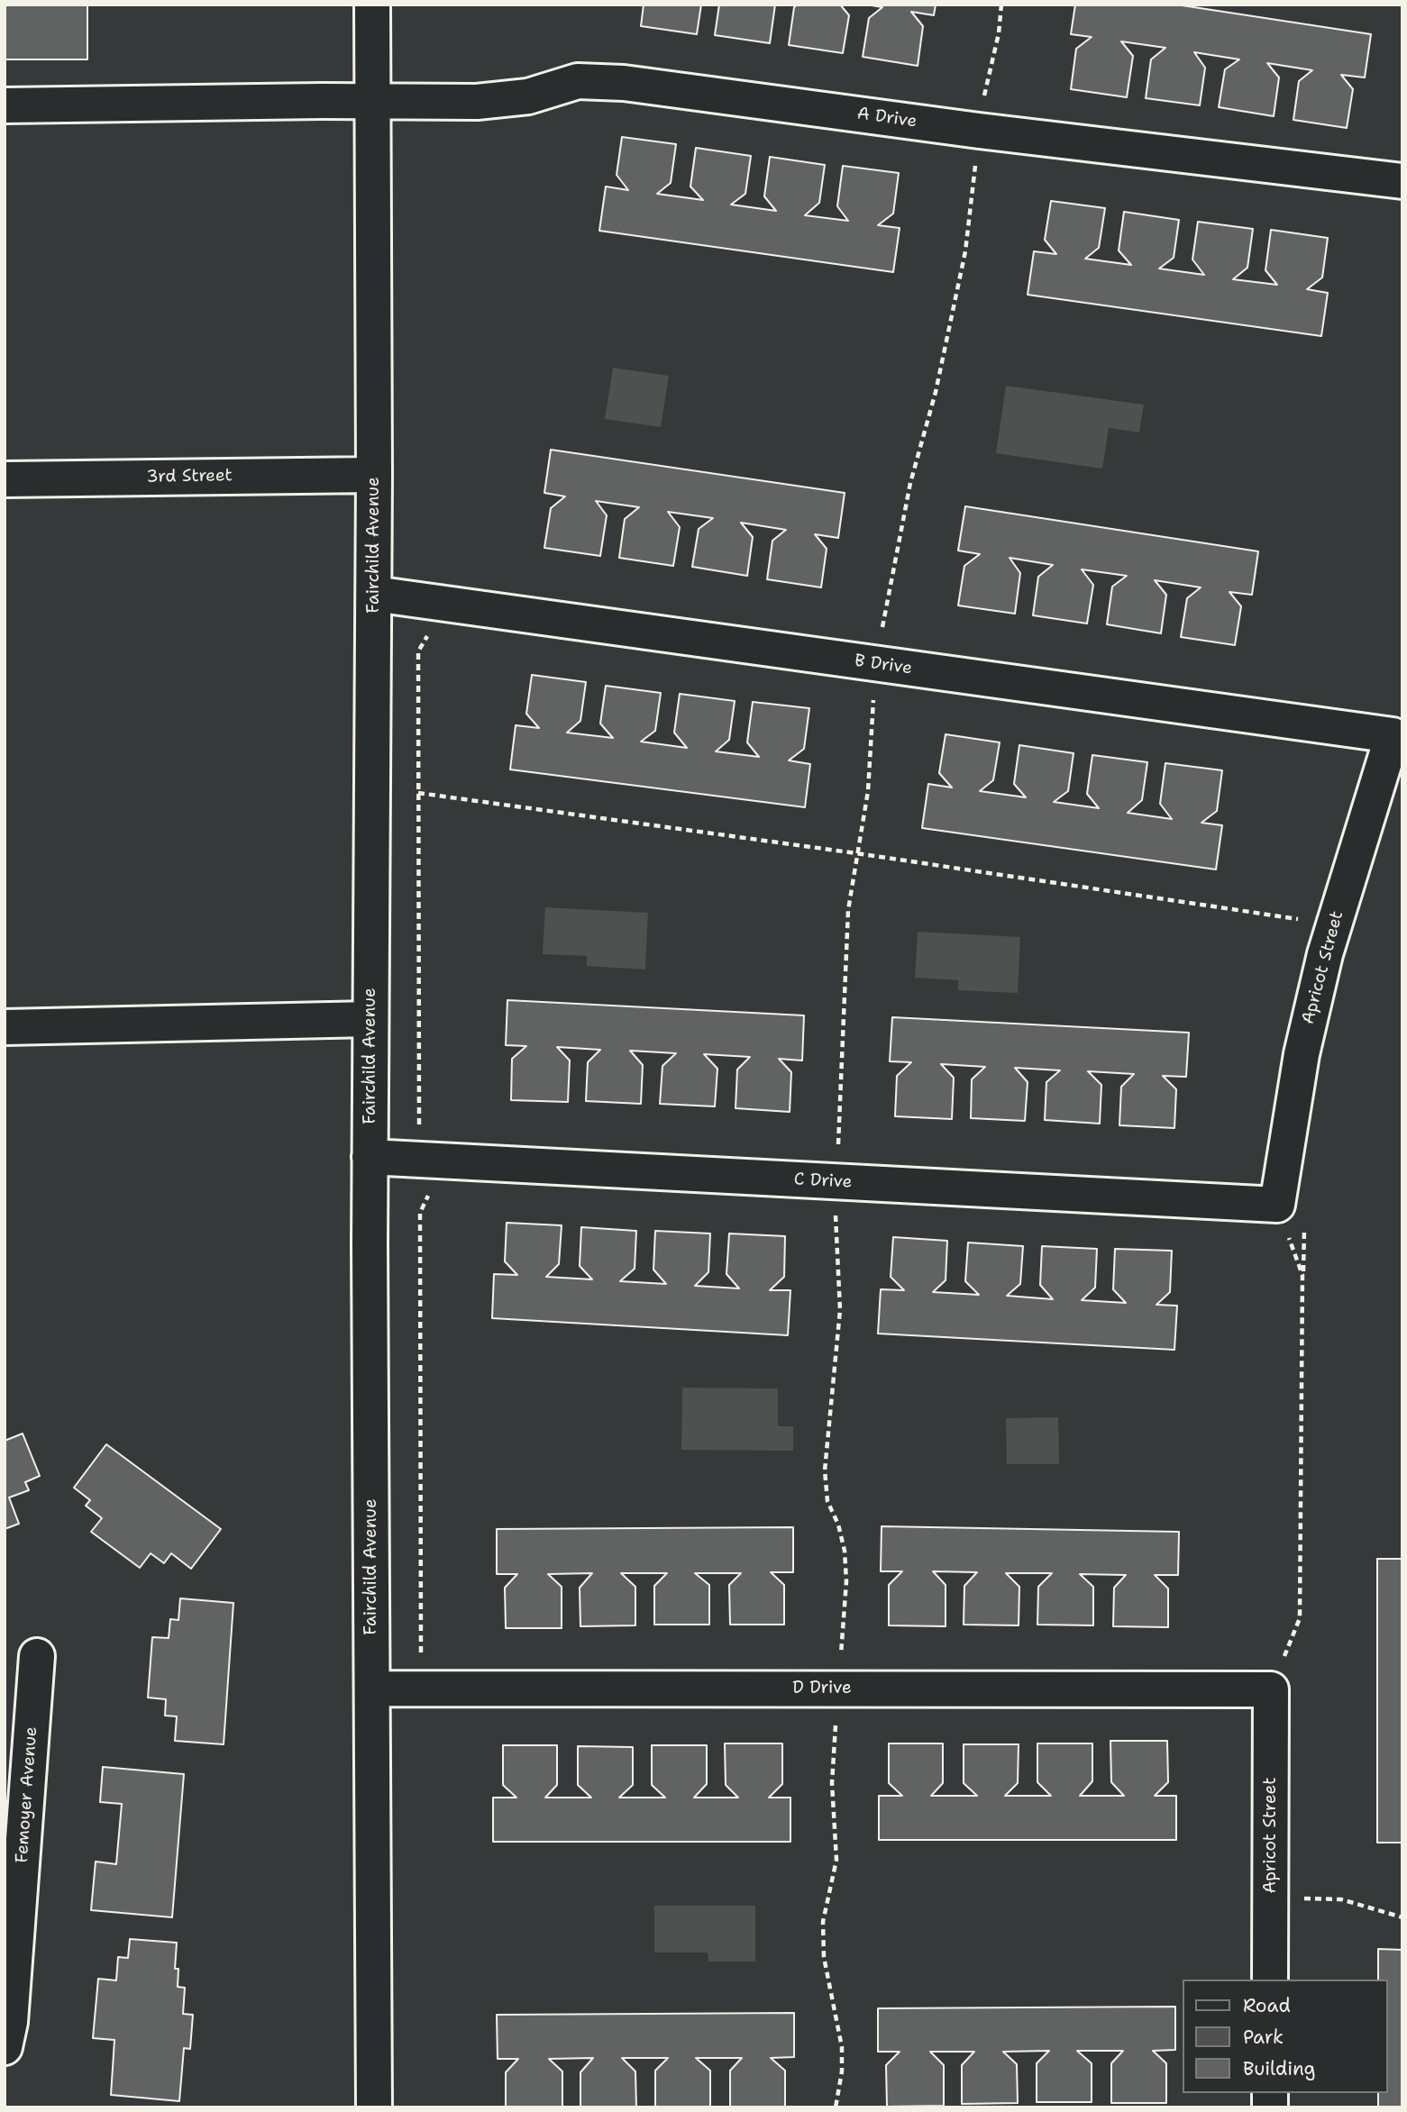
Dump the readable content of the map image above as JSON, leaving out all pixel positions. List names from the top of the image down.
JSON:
{
  "streets": {
    "street": [
      "A Drive",
      "3rd Street",
      "Fairchild Avenue",
      "B Drive",
      "Apricot Street",
      "C Drive",
      "D Drive",
      "Femoyer Avenue"
    ]
  },
  "crossings": [
    ["A Drive", "Fairchild Avenue"],
    ["3rd Street", "Fairchild Avenue"],
    ["Fairchild Avenue", "B Drive"],
    ["Fairchild Avenue", "C Drive"],
    ["Fairchild Avenue", "D Drive"],
    ["B Drive", "Apricot Street"],
    ["Apricot Street", "C Drive"],
    ["Apricot Street", "D Drive"]
  ],
  "legend": ["Road", "Park", "Building"]
}
